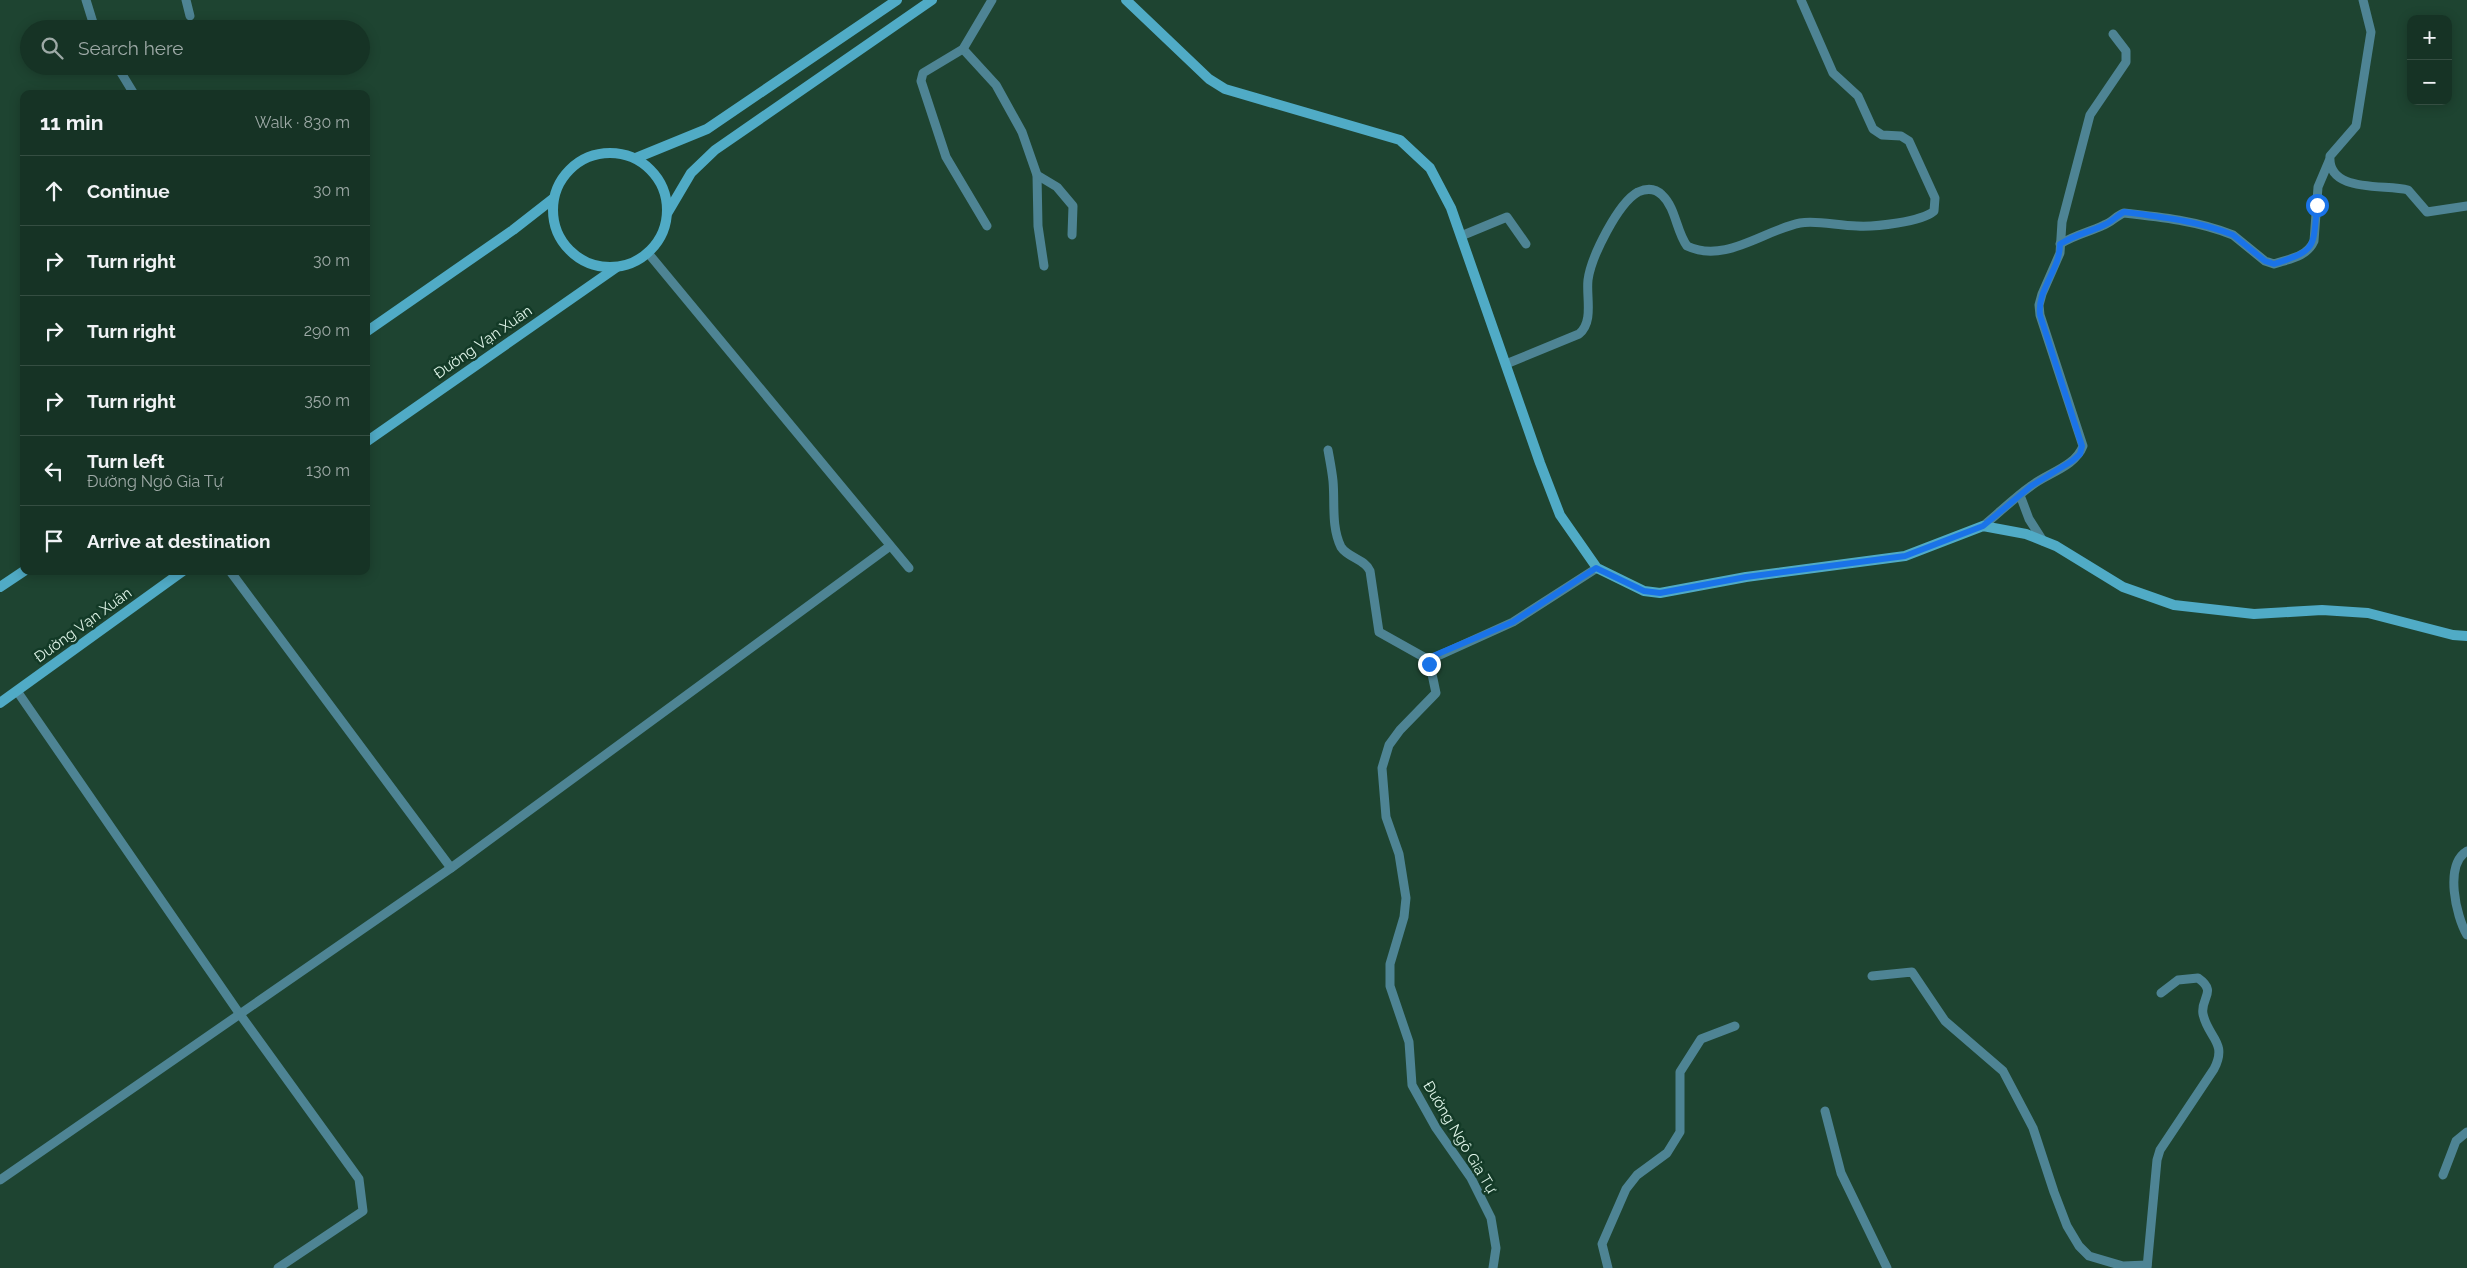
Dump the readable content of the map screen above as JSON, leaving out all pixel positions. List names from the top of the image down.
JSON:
{
  "streets": {
    "street": ["Đường Vạn Xuân", "Đường Ngô Gia Tự"]
  },
  "page": {
    "map_buttons": ["+", "−"],
    "search": "Search here",
    "heading": ["11 min", "Walk · 830 m"],
    "list": [
      ["Continue", "30 m"],
      ["Turn right", "30 m"],
      ["Turn right", "290 m"],
      ["Turn right", "350 m"],
      ["Turn left", "Đường Ngô Gia Tự", "130 m"],
      "Arrive at destination"
    ]
  }
}
